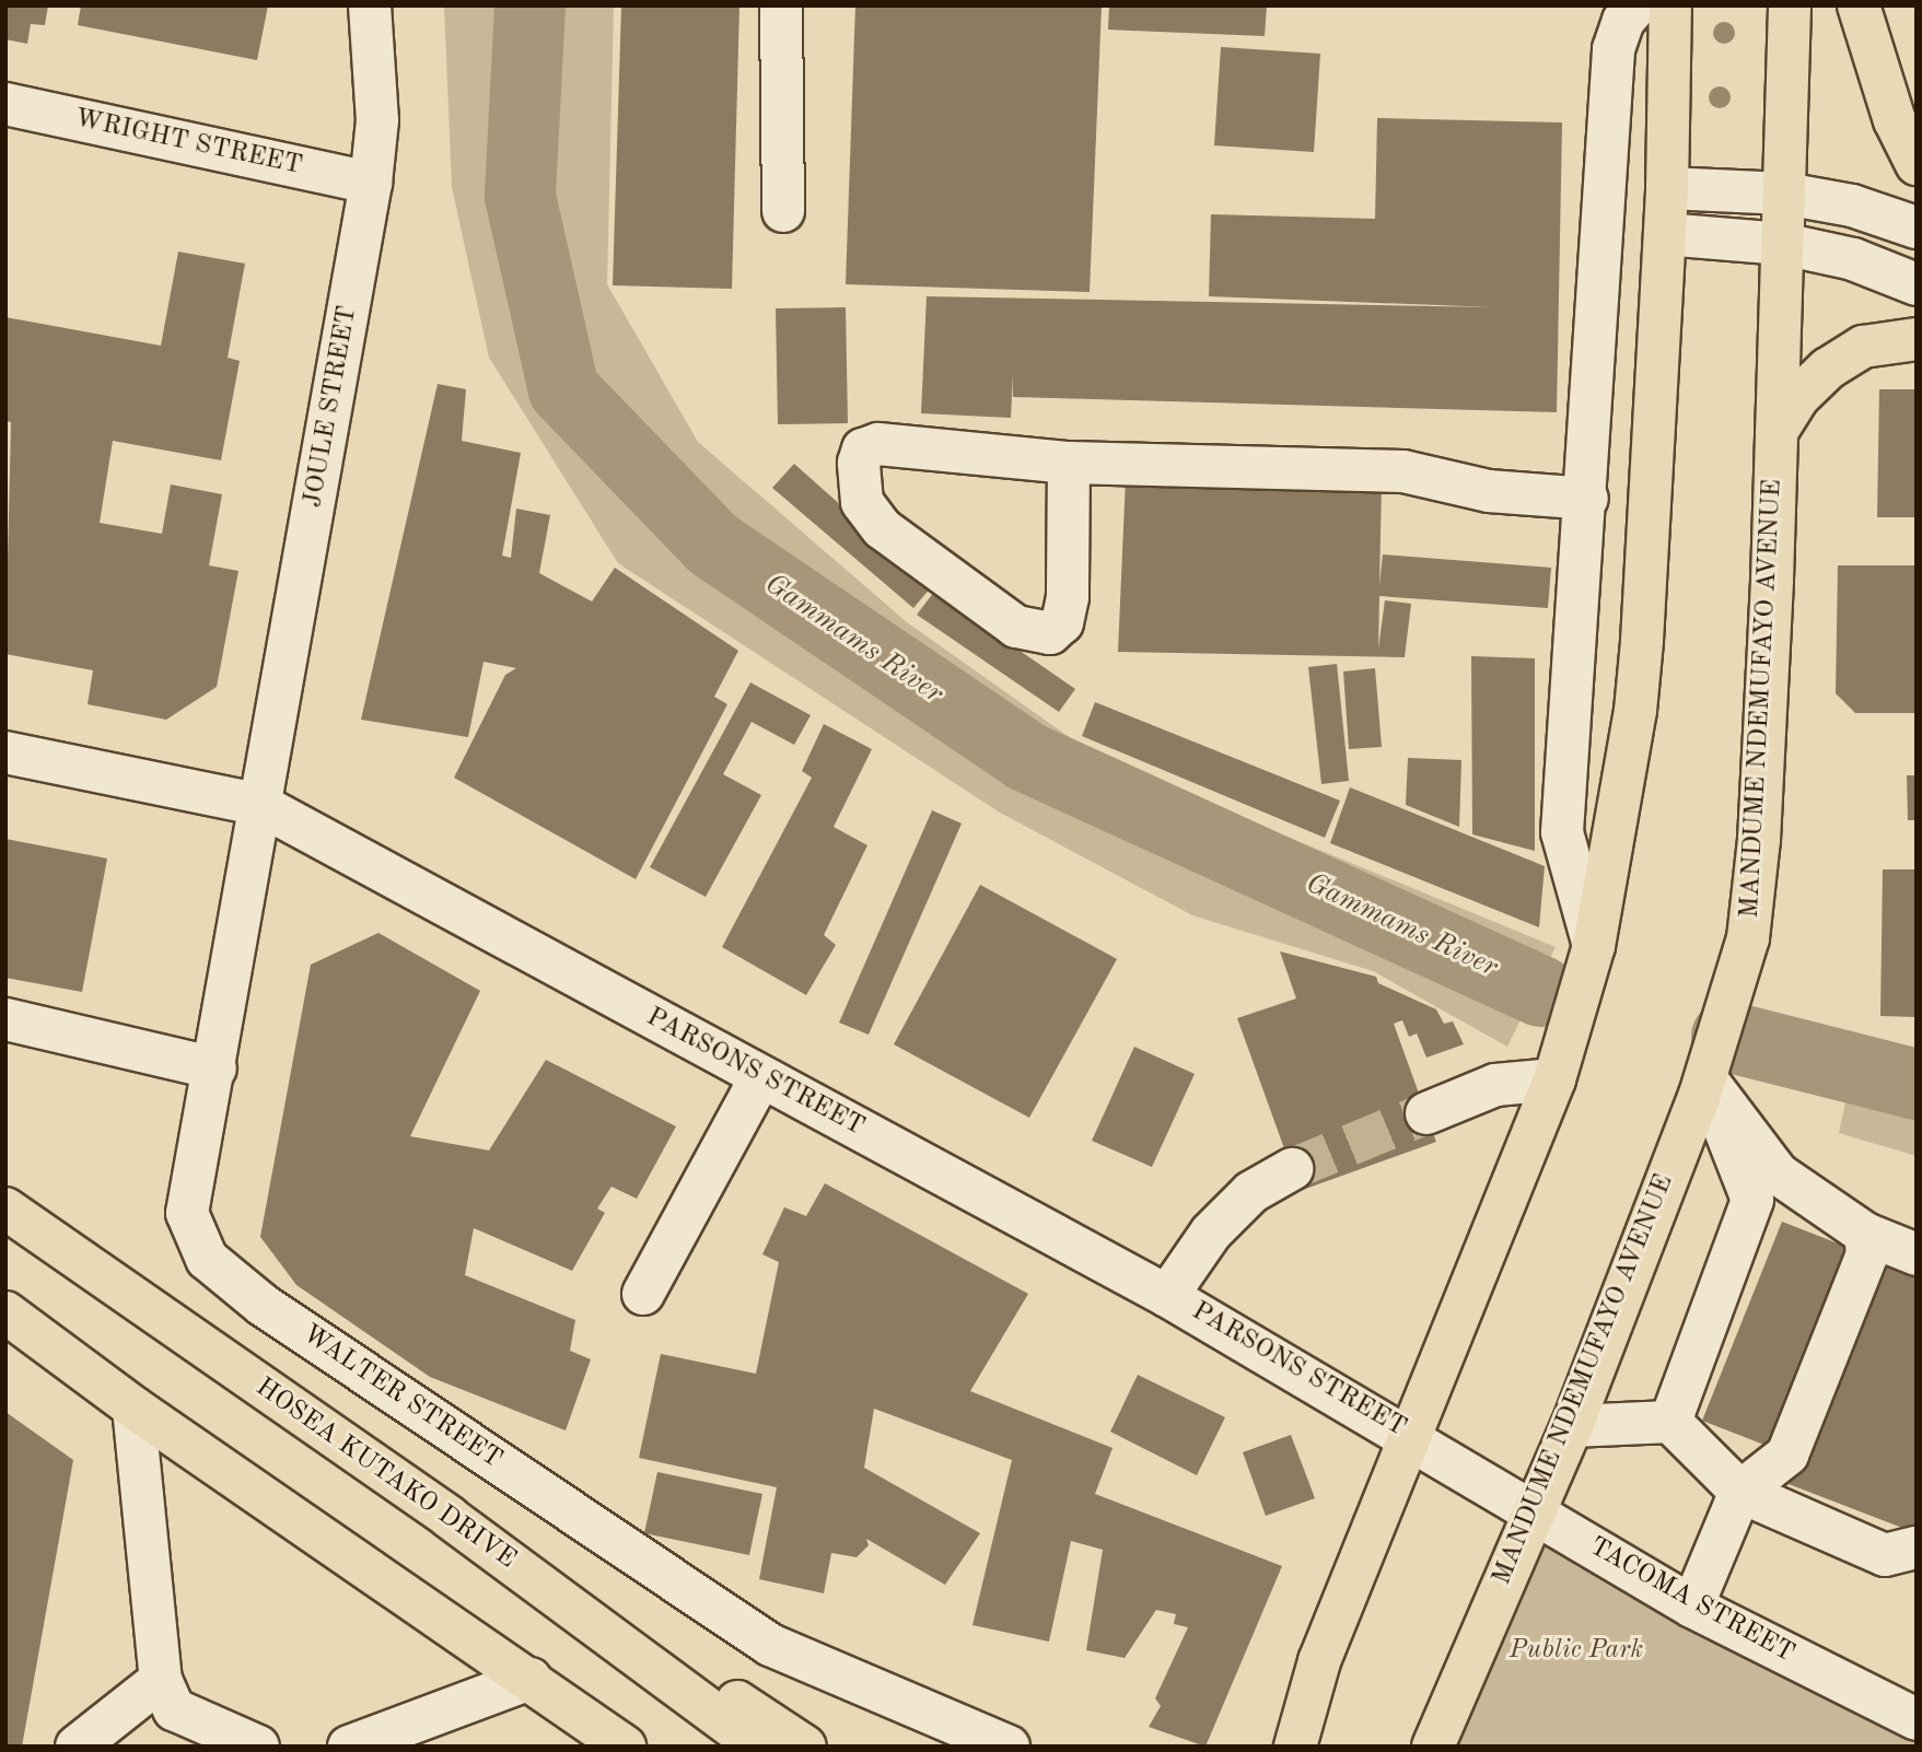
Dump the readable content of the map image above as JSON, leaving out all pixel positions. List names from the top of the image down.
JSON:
{
  "streets": {
    "main road": ["MANDUME NDEMUFAYO AVENUE", "HOSEA KUTAKO DRIVE"],
    "street": [
      "WRIGHT STREET",
      "JOULE STREET",
      "PARSONS STREET",
      "WALTER STREET",
      "TACOMA STREET"
    ]
  },
  "crossings": [
    ["WRIGHT STREET", "JOULE STREET"],
    ["JOULE STREET", "PARSONS STREET"],
    ["JOULE STREET", "WALTER STREET"],
    ["MANDUME NDEMUFAYO AVENUE", "TACOMA STREET"],
    ["PARSONS STREET", "WALTER STREET"],
    ["PARSONS STREET", "TACOMA STREET"]
  ],
  "water": ["Gammams River"],
  "parks": ["Public Park"]
}
